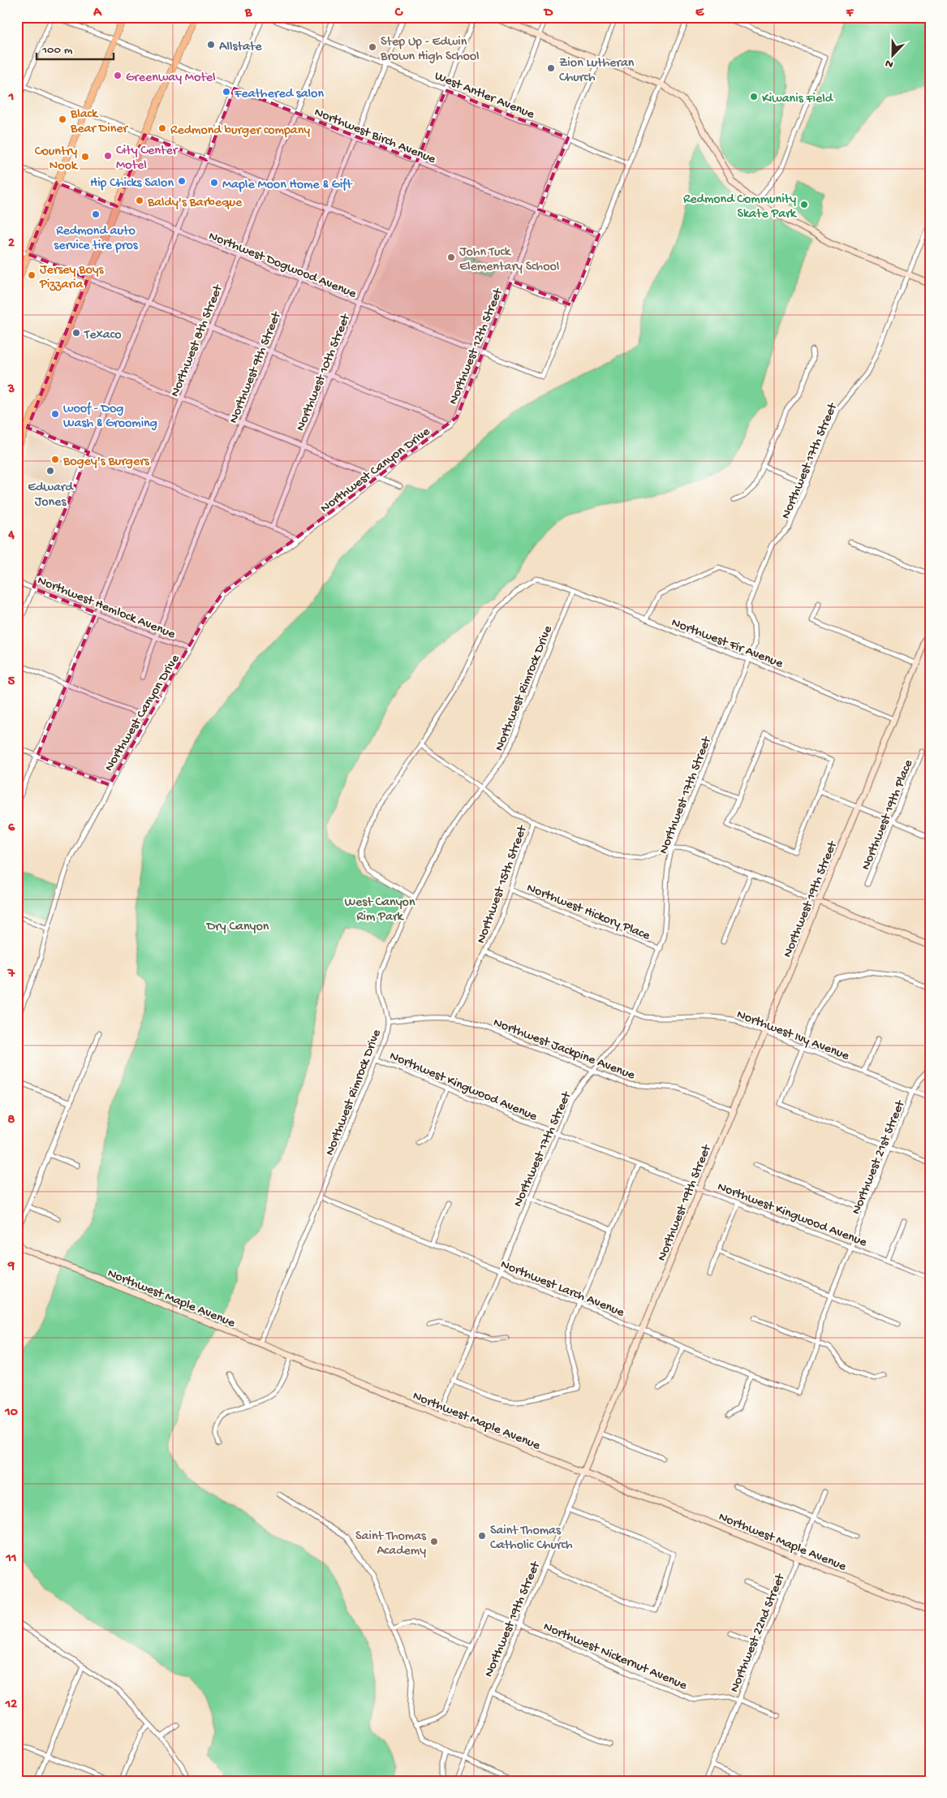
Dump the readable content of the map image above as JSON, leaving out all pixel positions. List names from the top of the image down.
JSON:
{
  "streets": {
    "main road": ["Northwest 19th Street", "Northwest Maple Avenue"],
    "street": [
      "West Antler Avenue",
      "Northwest Birch Avenue",
      "Northwest Dogwood Avenue",
      "Northwest 8th Street",
      "Northwest 12th Street",
      "Northwest 9th Street",
      "Northwest 10th Street",
      "Northwest 17th Street",
      "Northwest Canyon Drive",
      "Northwest Hemlock Avenue",
      "Northwest Fir Avenue",
      "Northwest Rimrock Drive",
      "Northwest 19th Place",
      "Northwest 15th Street",
      "Northwest Hickory Place",
      "Northwest Ivy Avenue",
      "Northwest Jackpine Avenue",
      "Northwest Kingwood Avenue",
      "Northwest 21st Street",
      "Northwest Larch Avenue",
      "Northwest 22nd Street",
      "Northwest Nickernut Avenue"
    ]
  },
  "crossings": [
    ["West Antler Avenue", "Northwest 8th Street"],
    ["West Antler Avenue", "Northwest 12th Street"],
    ["West Antler Avenue", "Northwest 9th Street"],
    ["West Antler Avenue", "Northwest 10th Street"],
    ["Northwest Birch Avenue", "Northwest 8th Street"],
    ["Northwest Birch Avenue", "Northwest 12th Street"],
    ["Northwest Birch Avenue", "Northwest 9th Street"],
    ["Northwest Birch Avenue", "Northwest 10th Street"],
    ["Northwest Dogwood Avenue", "Northwest 8th Street"],
    ["Northwest Dogwood Avenue", "Northwest 12th Street"],
    ["Northwest Dogwood Avenue", "Northwest 9th Street"],
    ["Northwest Dogwood Avenue", "Northwest 10th Street"],
    ["Northwest 8th Street", "Northwest Hemlock Avenue"],
    ["Northwest 12th Street", "Northwest Canyon Drive"],
    ["Northwest 9th Street", "Northwest Hemlock Avenue"],
    ["Northwest 17th Street", "Northwest Fir Avenue"],
    ["Northwest 17th Street", "Northwest Hickory Place"],
    ["Northwest 17th Street", "Northwest Ivy Avenue"],
    ["Northwest 17th Street", "Northwest Jackpine Avenue"],
    ["Northwest 17th Street", "Northwest Kingwood Avenue"],
    ["Northwest 17th Street", "Northwest Larch Avenue"],
    ["Northwest 17th Street", "Northwest Maple Avenue"],
    ["Northwest Canyon Drive", "Northwest Hemlock Avenue"],
    ["Northwest Fir Avenue", "Northwest Rimrock Drive"],
    ["Northwest Fir Avenue", "Northwest 19th Street"],
    ["Northwest Rimrock Drive", "Northwest Jackpine Avenue"],
    ["Northwest Rimrock Drive", "Northwest Kingwood Avenue"],
    ["Northwest Rimrock Drive", "Northwest Larch Avenue"],
    ["Northwest Rimrock Drive", "Northwest Maple Avenue"],
    ["Northwest 15th Street", "Northwest Hickory Place"],
    ["Northwest 15th Street", "Northwest Ivy Avenue"],
    ["Northwest 15th Street", "Northwest Jackpine Avenue"],
    ["Northwest 19th Street", "Northwest Ivy Avenue"],
    ["Northwest 19th Street", "Northwest Jackpine Avenue"],
    ["Northwest 19th Street", "Northwest Kingwood Avenue"],
    ["Northwest 19th Street", "Northwest Larch Avenue"],
    ["Northwest 19th Street", "Northwest Maple Avenue"],
    ["Northwest 19th Street", "Northwest Nickernut Avenue"],
    ["Northwest Ivy Avenue", "Northwest 21st Street"],
    ["Northwest Kingwood Avenue", "Northwest 21st Street"],
    ["Northwest 21st Street", "Northwest Larch Avenue"],
    ["Northwest Maple Avenue", "Northwest 22nd Street"],
    ["Northwest 22nd Street", "Northwest Nickernut Avenue"]
  ],
  "parks": ["West Canyon Rim Park", "Dry Canyon"],
  "places": [
    "Allstate",
    "Step Up - Edwin Brown High School",
    "Zion Lutheran Church",
    "Greenway Motel",
    "Feathered salon",
    "Kiwanis Field",
    "Black Bear Diner",
    "Redmond burger company",
    "City Center Motel",
    "Country Nook",
    "Hip Chicks Salon",
    "Maple Moon Home & Gift",
    "Baldy's Barbeque",
    "Redmond Community Skate Park",
    "Redmond auto service tire pros",
    "John Tuck Elementary School",
    "Jersey Boys Pizzaria",
    "Texaco",
    "woof - Dog Wash & Grooming",
    "Bogey's Burgers",
    "Edward Jones",
    "Saint Thomas Catholic Church",
    "Saint Thomas Academy"
  ],
  "scale_bar": "100 m",
  "north": "bottom",
  "grid": {
    "columns": [
      "A",
      "B",
      "C",
      "D",
      "E",
      "F"
    ],
    "rows": [
      "1",
      "2",
      "3",
      "4",
      "5",
      "6",
      "7",
      "8",
      "9",
      "10",
      "11",
      "12"
    ]
  }
}
